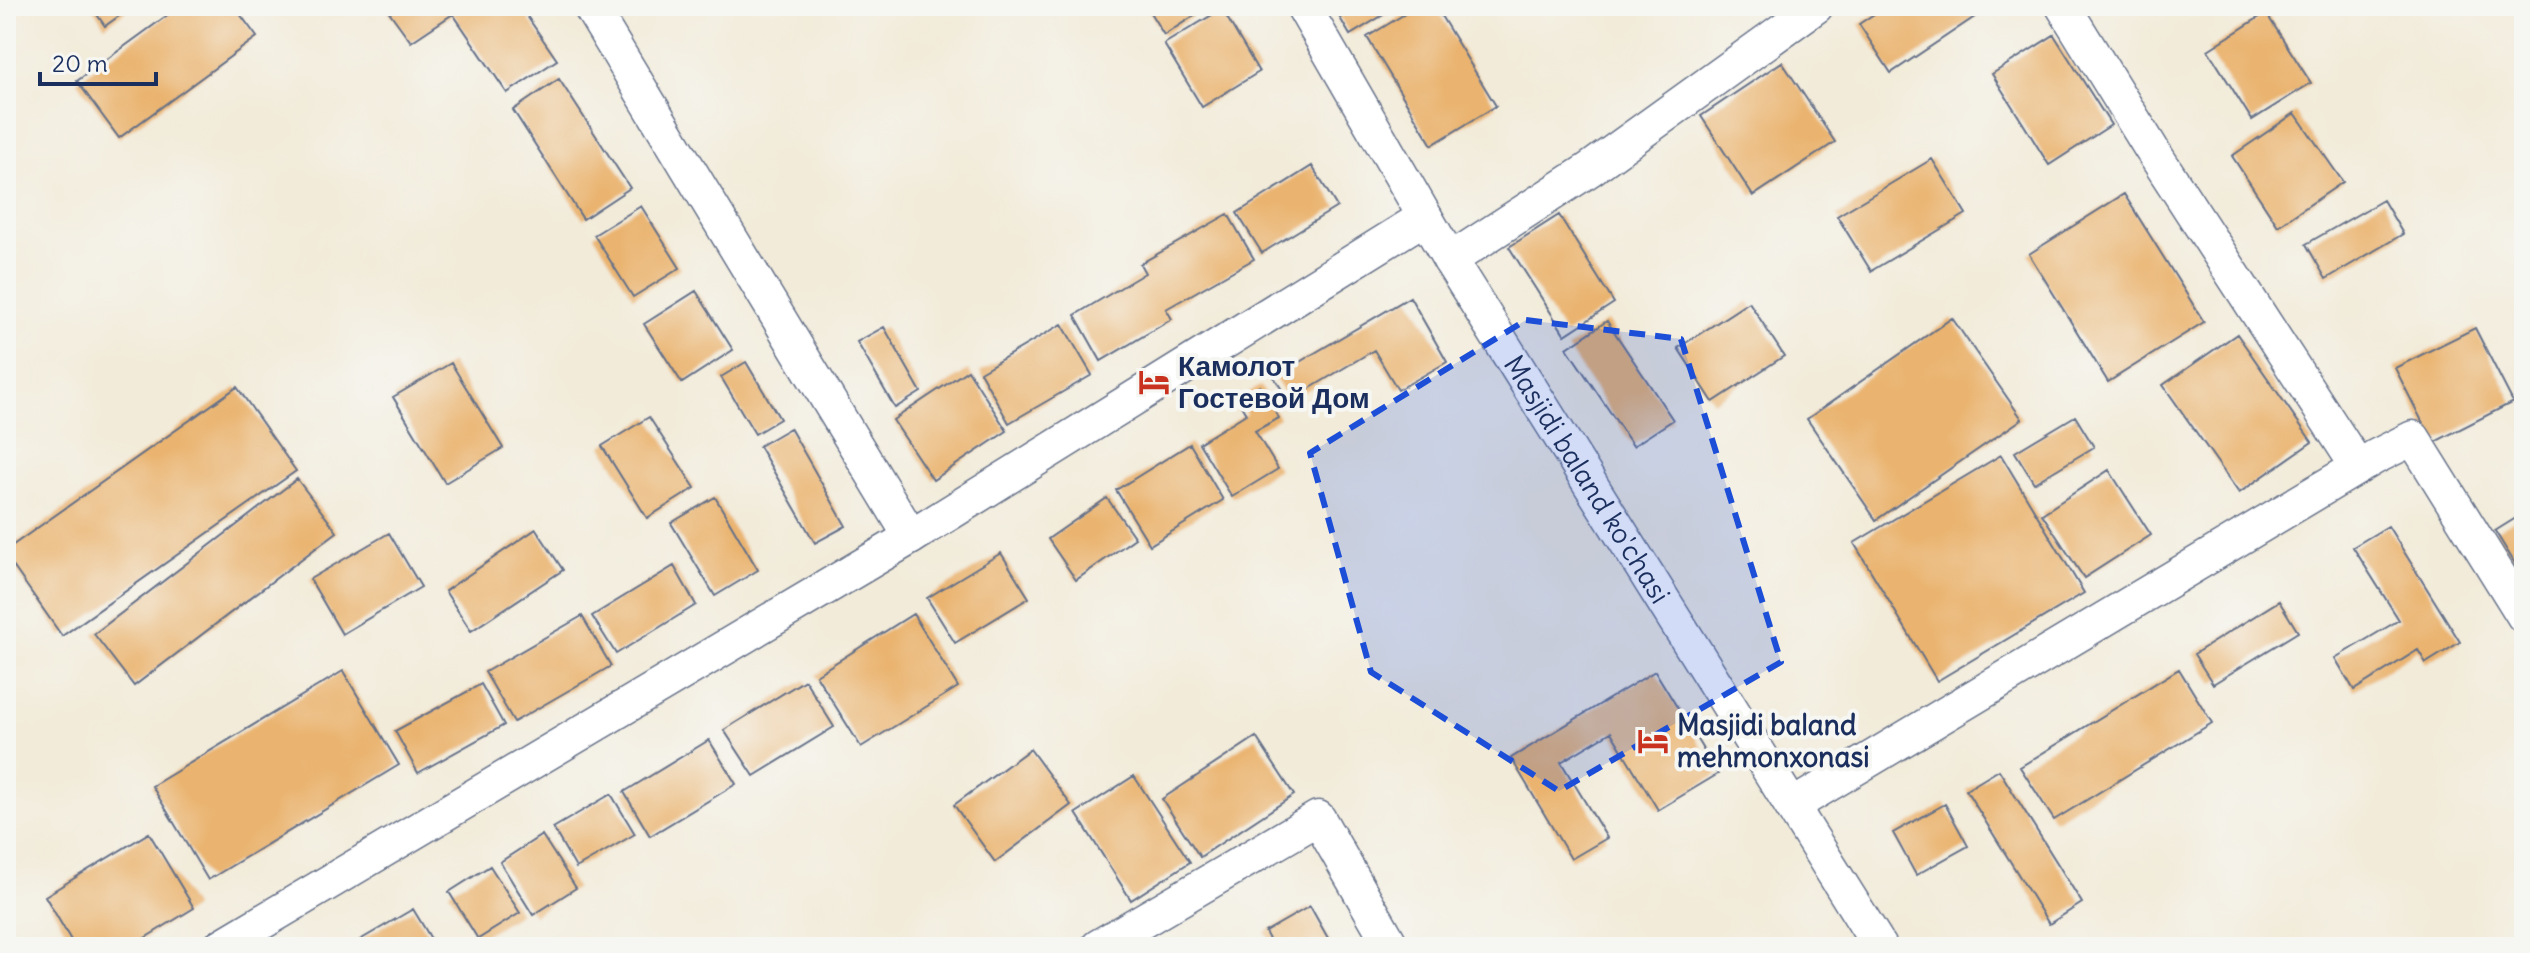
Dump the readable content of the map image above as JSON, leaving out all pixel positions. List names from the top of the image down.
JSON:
{
  "streets": {
    "street": ["Masjidi baland ko'chasi"]
  },
  "places": {
    "hotel": ["Камолот Гостевой Дом", "Masjidi baland mehmonxonasi"]
  },
  "scale_bar": "20 m"
}
